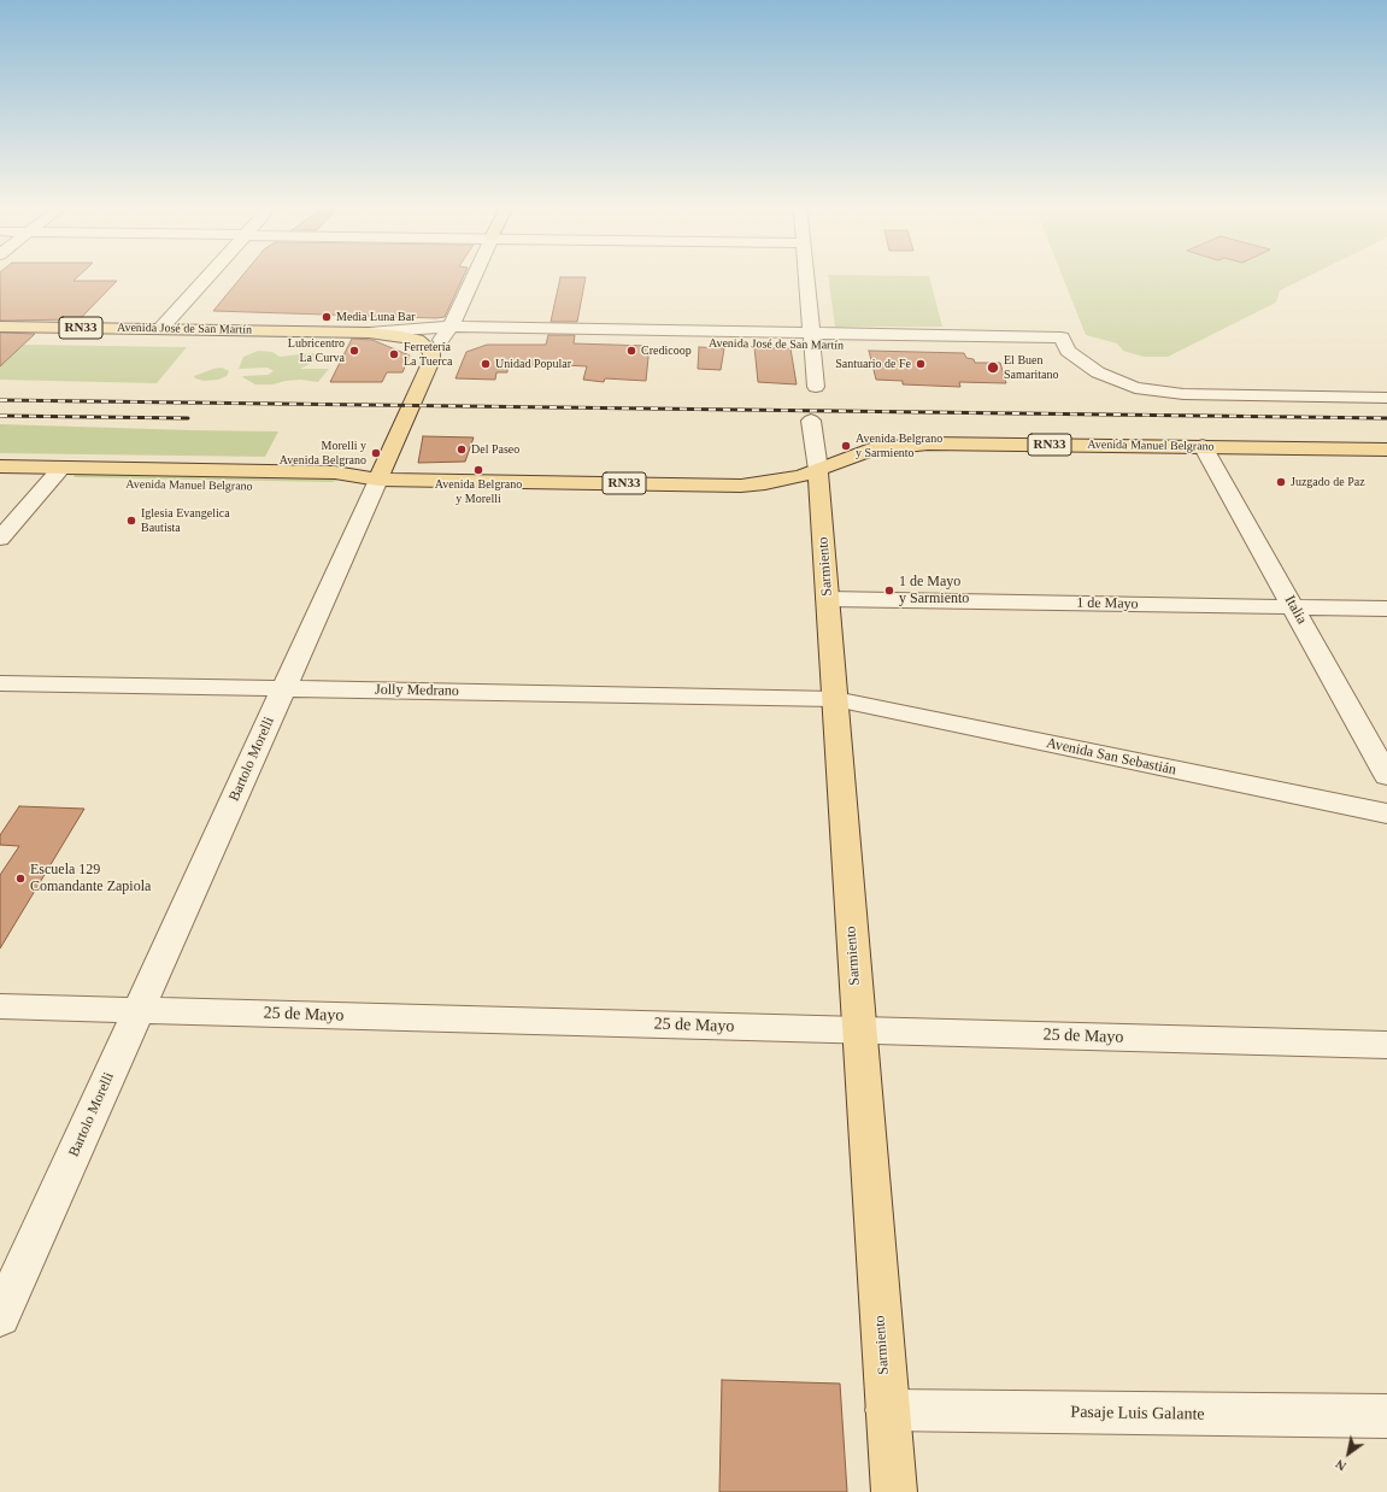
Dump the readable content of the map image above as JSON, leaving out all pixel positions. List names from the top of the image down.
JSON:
{
  "streets": {
    "main road": [
      "RN33",
      "Avenida José de San Martín",
      "Avenida Manuel Belgrano",
      "Sarmiento",
      "Bartolo Morelli"
    ],
    "street": [
      "1 de Mayo",
      "Italia",
      "Jolly Medrano",
      "Avenida San Sebastián",
      "25 de Mayo",
      "Pasaje Luis Galante"
    ]
  },
  "crossings": [
    ["RN33", "Avenida José de San Martín"],
    ["RN33", "Bartolo Morelli"],
    ["Avenida José de San Martín", "Bartolo Morelli"],
    ["Avenida Manuel Belgrano", "Sarmiento"],
    ["Avenida Manuel Belgrano", "Italia"],
    ["Avenida Manuel Belgrano", "Bartolo Morelli"],
    ["Sarmiento", "1 de Mayo"],
    ["Sarmiento", "Jolly Medrano"],
    ["Sarmiento", "Avenida San Sebastián"],
    ["Sarmiento", "25 de Mayo"],
    ["Sarmiento", "Pasaje Luis Galante"],
    ["1 de Mayo", "Italia"],
    ["Jolly Medrano", "Avenida San Sebastián"],
    ["Jolly Medrano", "Bartolo Morelli"],
    ["Bartolo Morelli", "25 de Mayo"]
  ],
  "places": [
    "Media Luna Bar",
    "Lubricentro La Curva",
    "Credicoop",
    "Ferretería La Tuerca",
    "Unidad Popular",
    "Santuario de Fe",
    "El Buen Samaritano",
    "Avenida Belgrano y Sarmiento",
    "Del Paseo",
    "Morelli y Avenida Belgrano",
    "Avenida Belgrano y Morelli",
    "Juzgado de Paz",
    "Iglesia Evangelica Bautista",
    "1 de Mayo y Sarmiento",
    "Escuela 129 Comandante Zapiola"
  ],
  "north": "bottom left"
}
